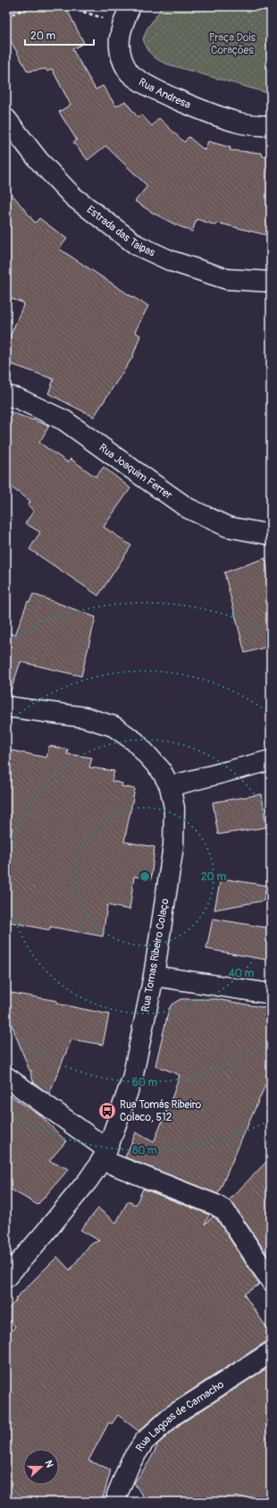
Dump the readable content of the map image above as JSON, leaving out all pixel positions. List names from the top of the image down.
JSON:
{
  "streets": {
    "street": [
      "Rua Andresa",
      "Estrada das Taipas",
      "Rua Joaquim Ferrer",
      "Rua Tomas Ribeiro Colaço",
      "Rua Lagoas de Camacho"
    ]
  },
  "parks": ["Praça Dois Corações"],
  "places": {
    "bus stop": ["Rua Tomás Ribeiro Colaco, 512"]
  },
  "scale_bar": "20 m",
  "north": "right",
  "rings": [
    "20 m",
    "40 m",
    "60 m",
    "80 m"
  ]
}
